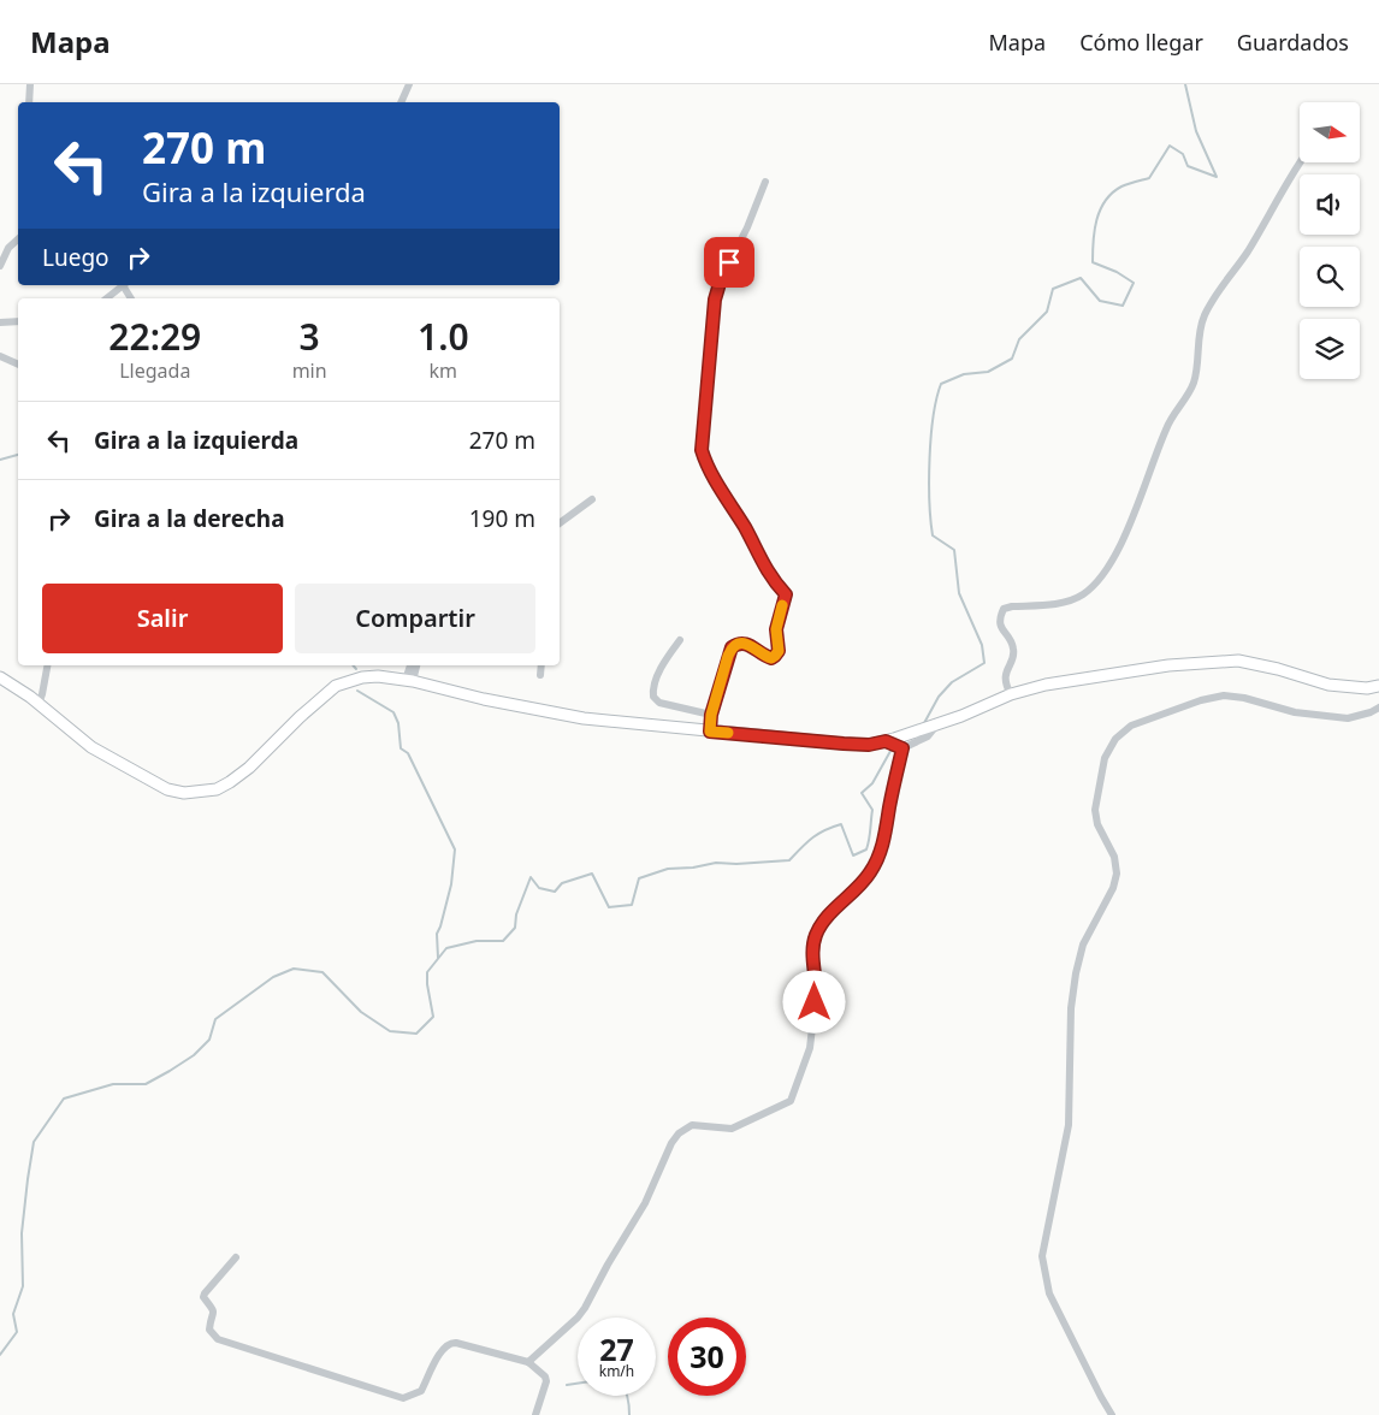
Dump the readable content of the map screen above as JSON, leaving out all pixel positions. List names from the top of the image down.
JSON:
{
  "north": "right",
  "page": {
    "header": "Mapa",
    "nav": ["Mapa", "Cómo llegar", "Guardados"],
    "turn": ["270 m", "Gira a la izquierda"],
    "then": "Luego",
    "eta": [
      "22:29",
      "Llegada",
      "3",
      "min",
      "1.0",
      "km"
    ],
    "list": [
      {
        "name": "Gira a la izquierda",
        "value": "270 m"
      },
      {
        "name": "Gira a la derecha",
        "value": "190 m"
      }
    ],
    "buttons": ["Salir", "Compartir"],
    "speed": "27 km/h",
    "limit": "30"
  }
}
